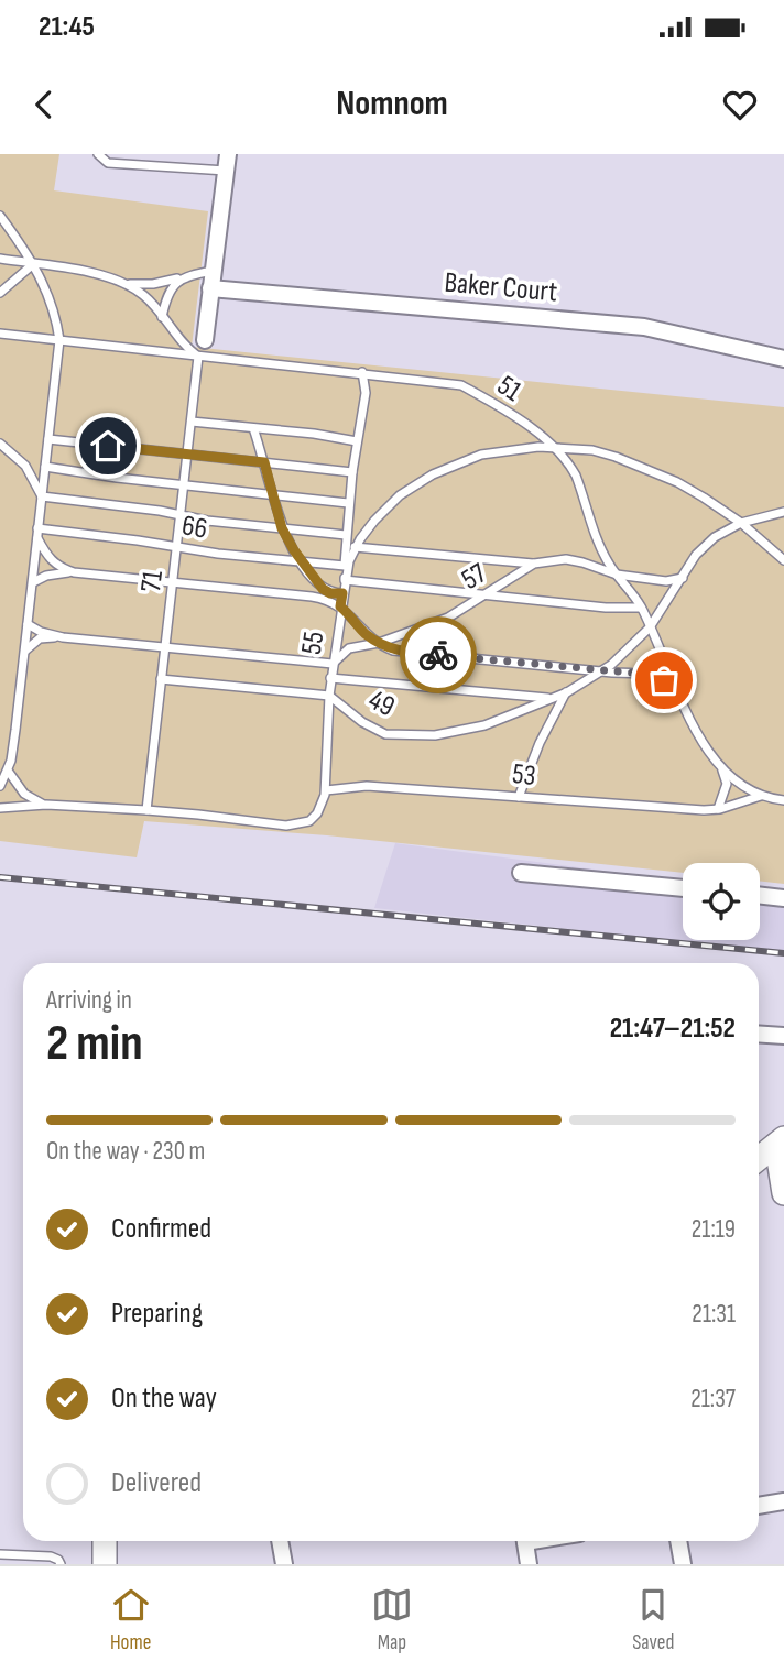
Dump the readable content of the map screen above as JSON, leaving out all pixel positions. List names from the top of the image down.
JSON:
{
  "streets": {
    "street": ["Baker Court"],
    "lane": [
      "51",
      "66",
      "57",
      "71",
      "55",
      "49",
      "53"
    ]
  },
  "crossings": [
    ["51", "57"],
    ["51", "71"],
    ["51", "55"],
    ["51", "49"],
    ["51", "53"],
    ["66", "71"],
    ["57", "55"],
    ["57", "49"],
    ["71", "49"],
    ["55", "49"],
    ["55", "53"]
  ],
  "page": {
    "status": "21:45",
    "header": "Nomnom",
    "heading": ["2 min", "Arriving in", "21:47–21:52"],
    "bar": "On the way · 230 m",
    "list": [
      ["Confirmed", "21:19"],
      ["Preparing", "21:31"],
      ["On the way", "21:37"],
      "Delivered"
    ],
    "tabs": ["Home", "Map", "Saved"]
  }
}
